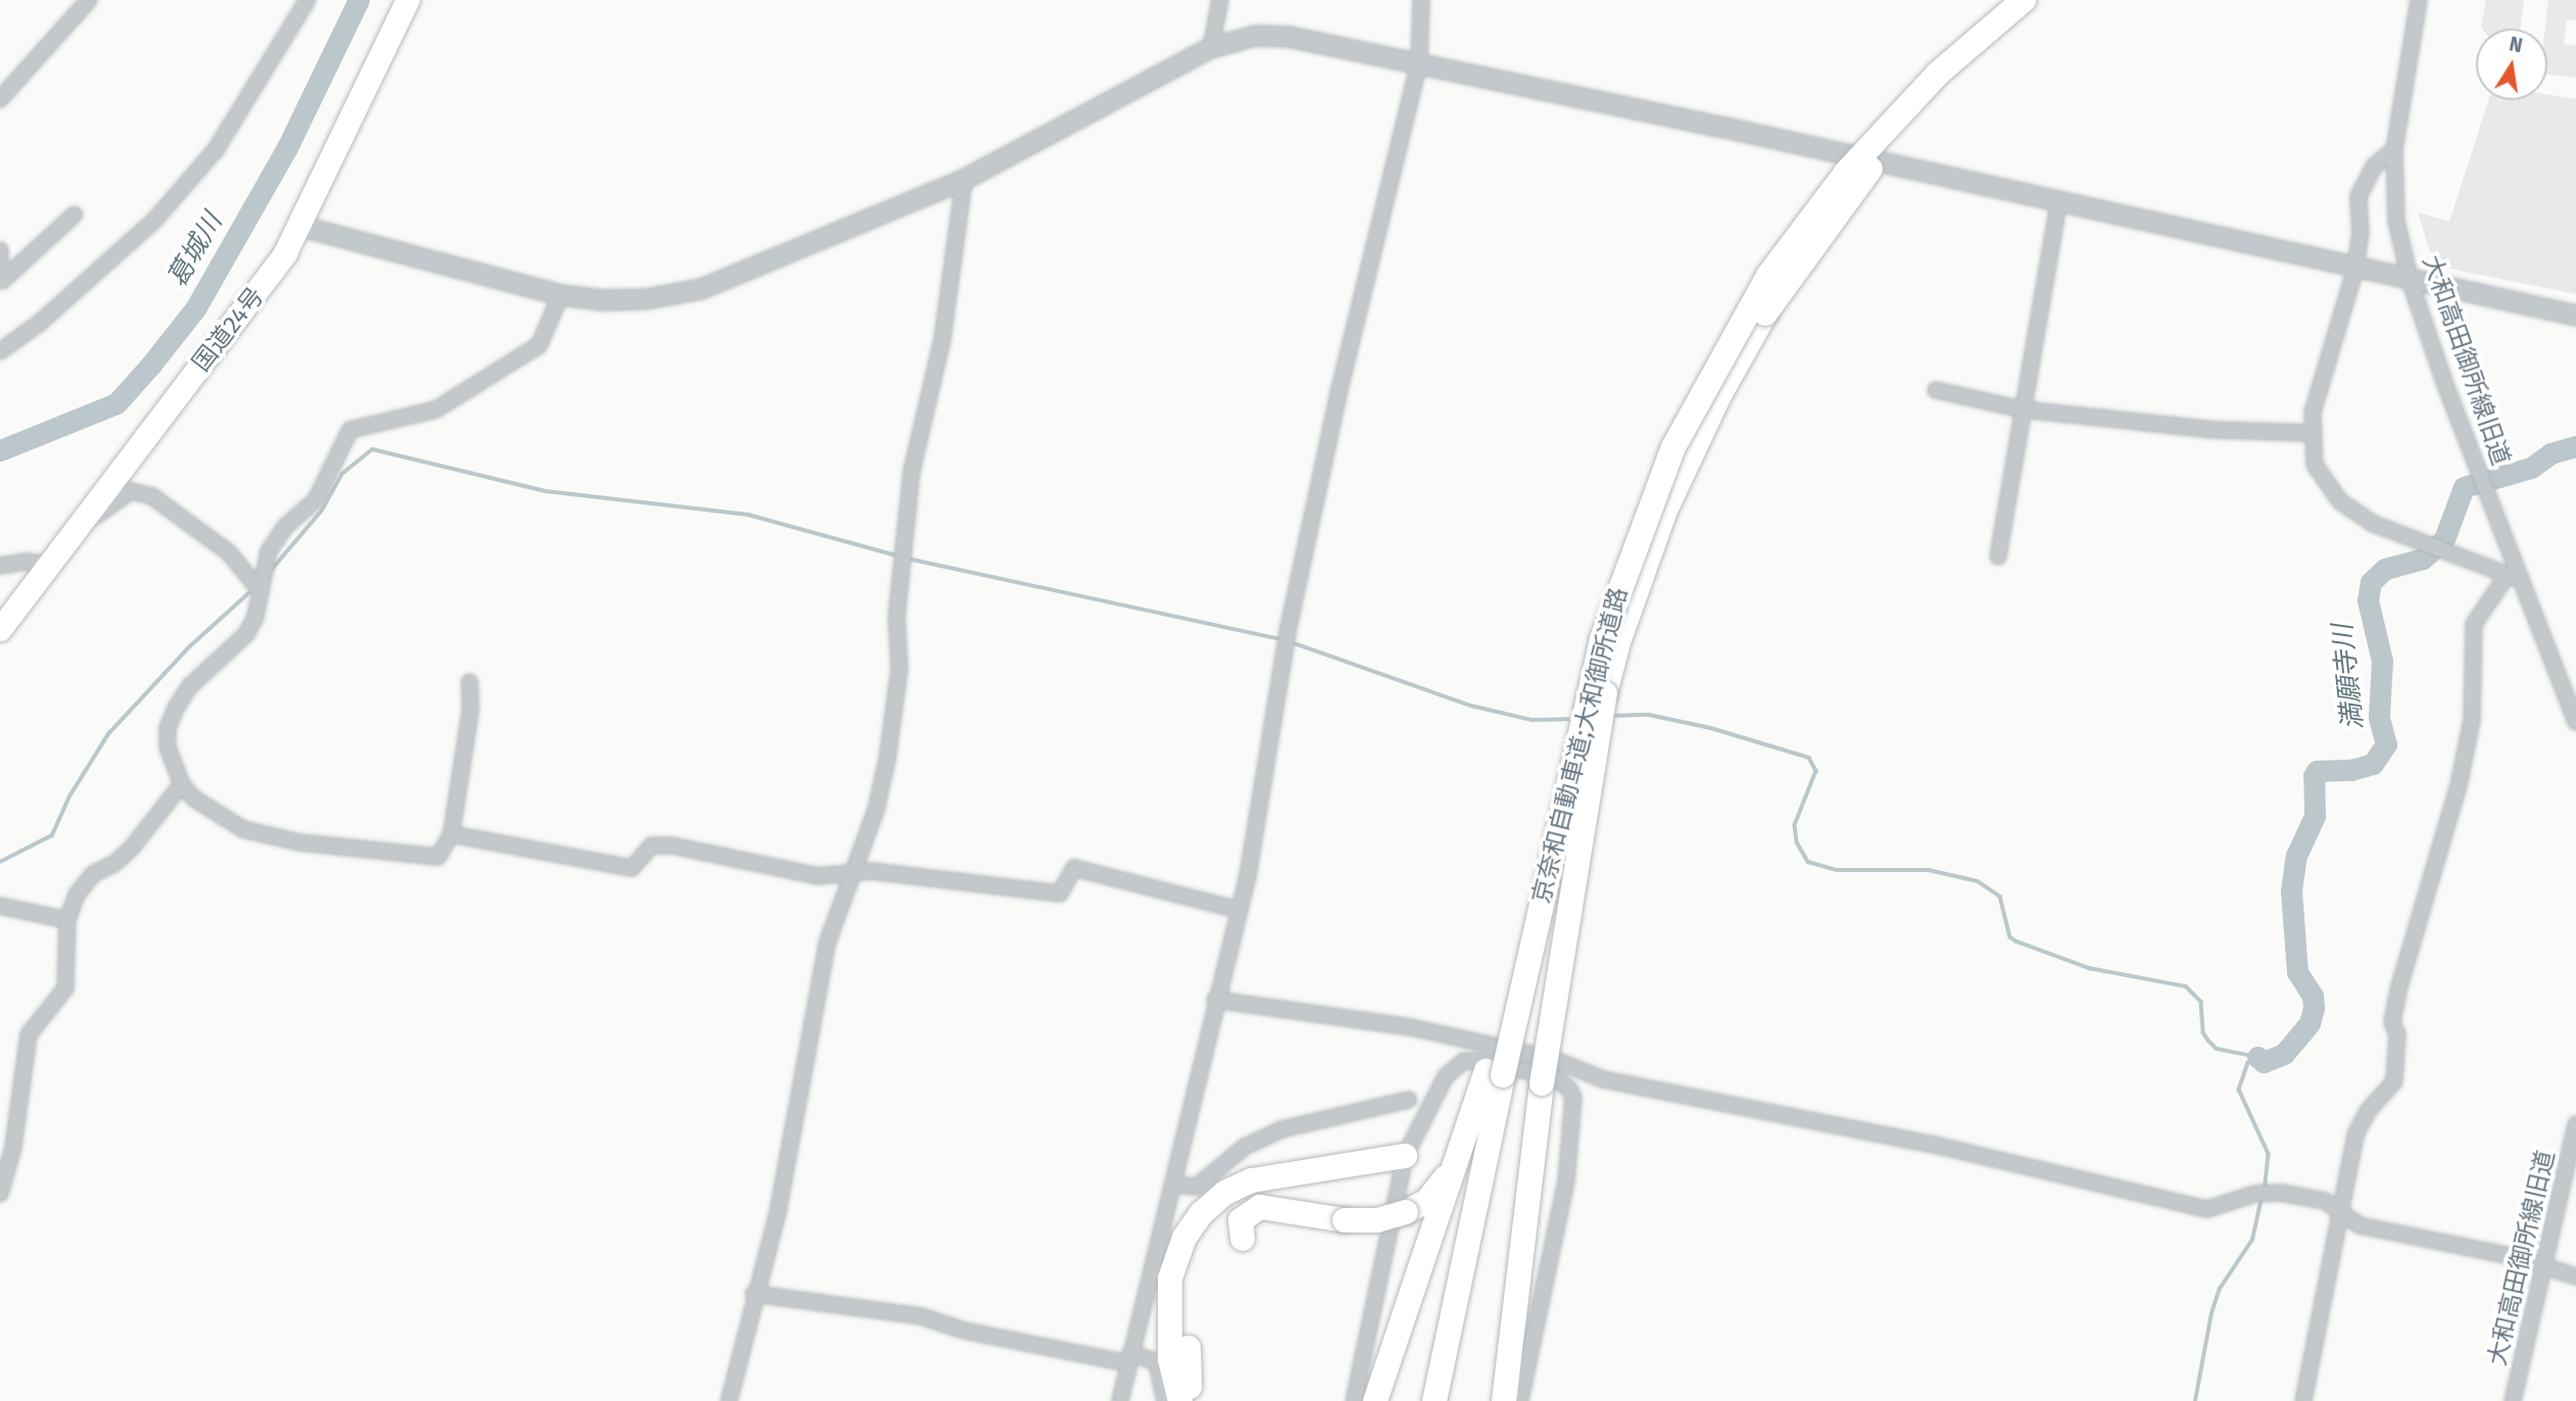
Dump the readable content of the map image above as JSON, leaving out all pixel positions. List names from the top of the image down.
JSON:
{
  "streets": {
    "highway": ["国道24号", "京奈和自動車道;大和御所道路"],
    "street": ["大和高田御所線旧道"]
  },
  "water": ["葛城川", "満願寺川"],
  "north": "top"
}
